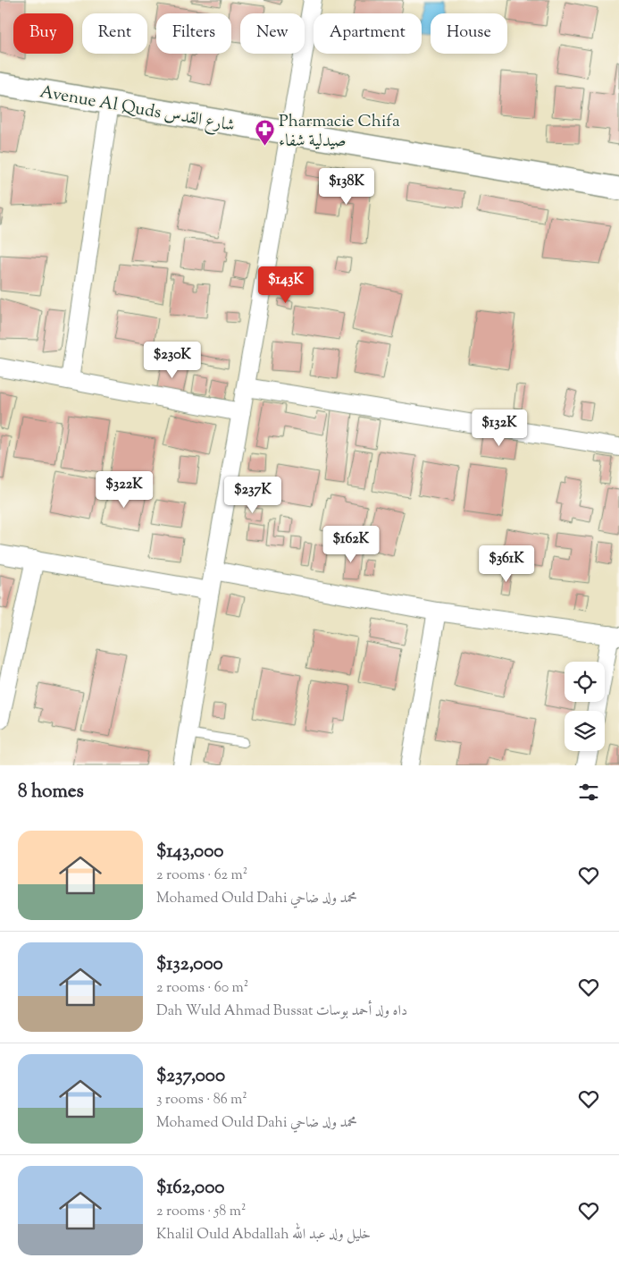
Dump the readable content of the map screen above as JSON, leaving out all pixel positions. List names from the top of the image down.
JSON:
{
  "streets": {
    "street": ["Avenue Al Quds شارع القدس"]
  },
  "places": {
    "pharmacy": ["Pharmacie Chifa صيدلية شفاء"]
  },
  "page": {
    "chip": [
      "Buy",
      "Rent",
      "Filters",
      "New",
      "Apartment",
      "House"
    ],
    "price": [
      "$138K",
      "$143K",
      "$230K",
      "$132K",
      "$322K",
      "$237K",
      "$162K",
      "$361K"
    ],
    "heading": "8 homes",
    "list": [
      {
        "name": "$143,000",
        "note": "2 rooms · 62 m² · Mohamed Ould Dahi محمد ولد ضاحي"
      },
      {
        "name": "$132,000",
        "note": "2 rooms · 60 m² · Dah Wuld Ahmad Bussat داه ولد أحمد بوسات"
      },
      {
        "name": "$237,000",
        "note": "3 rooms · 86 m² · Mohamed Ould Dahi محمد ولد ضاحي"
      },
      {
        "name": "$162,000",
        "note": "2 rooms · 58 m² · Khalil Ould Abdallah خليل ولد عبد الله"
      }
    ]
  }
}
